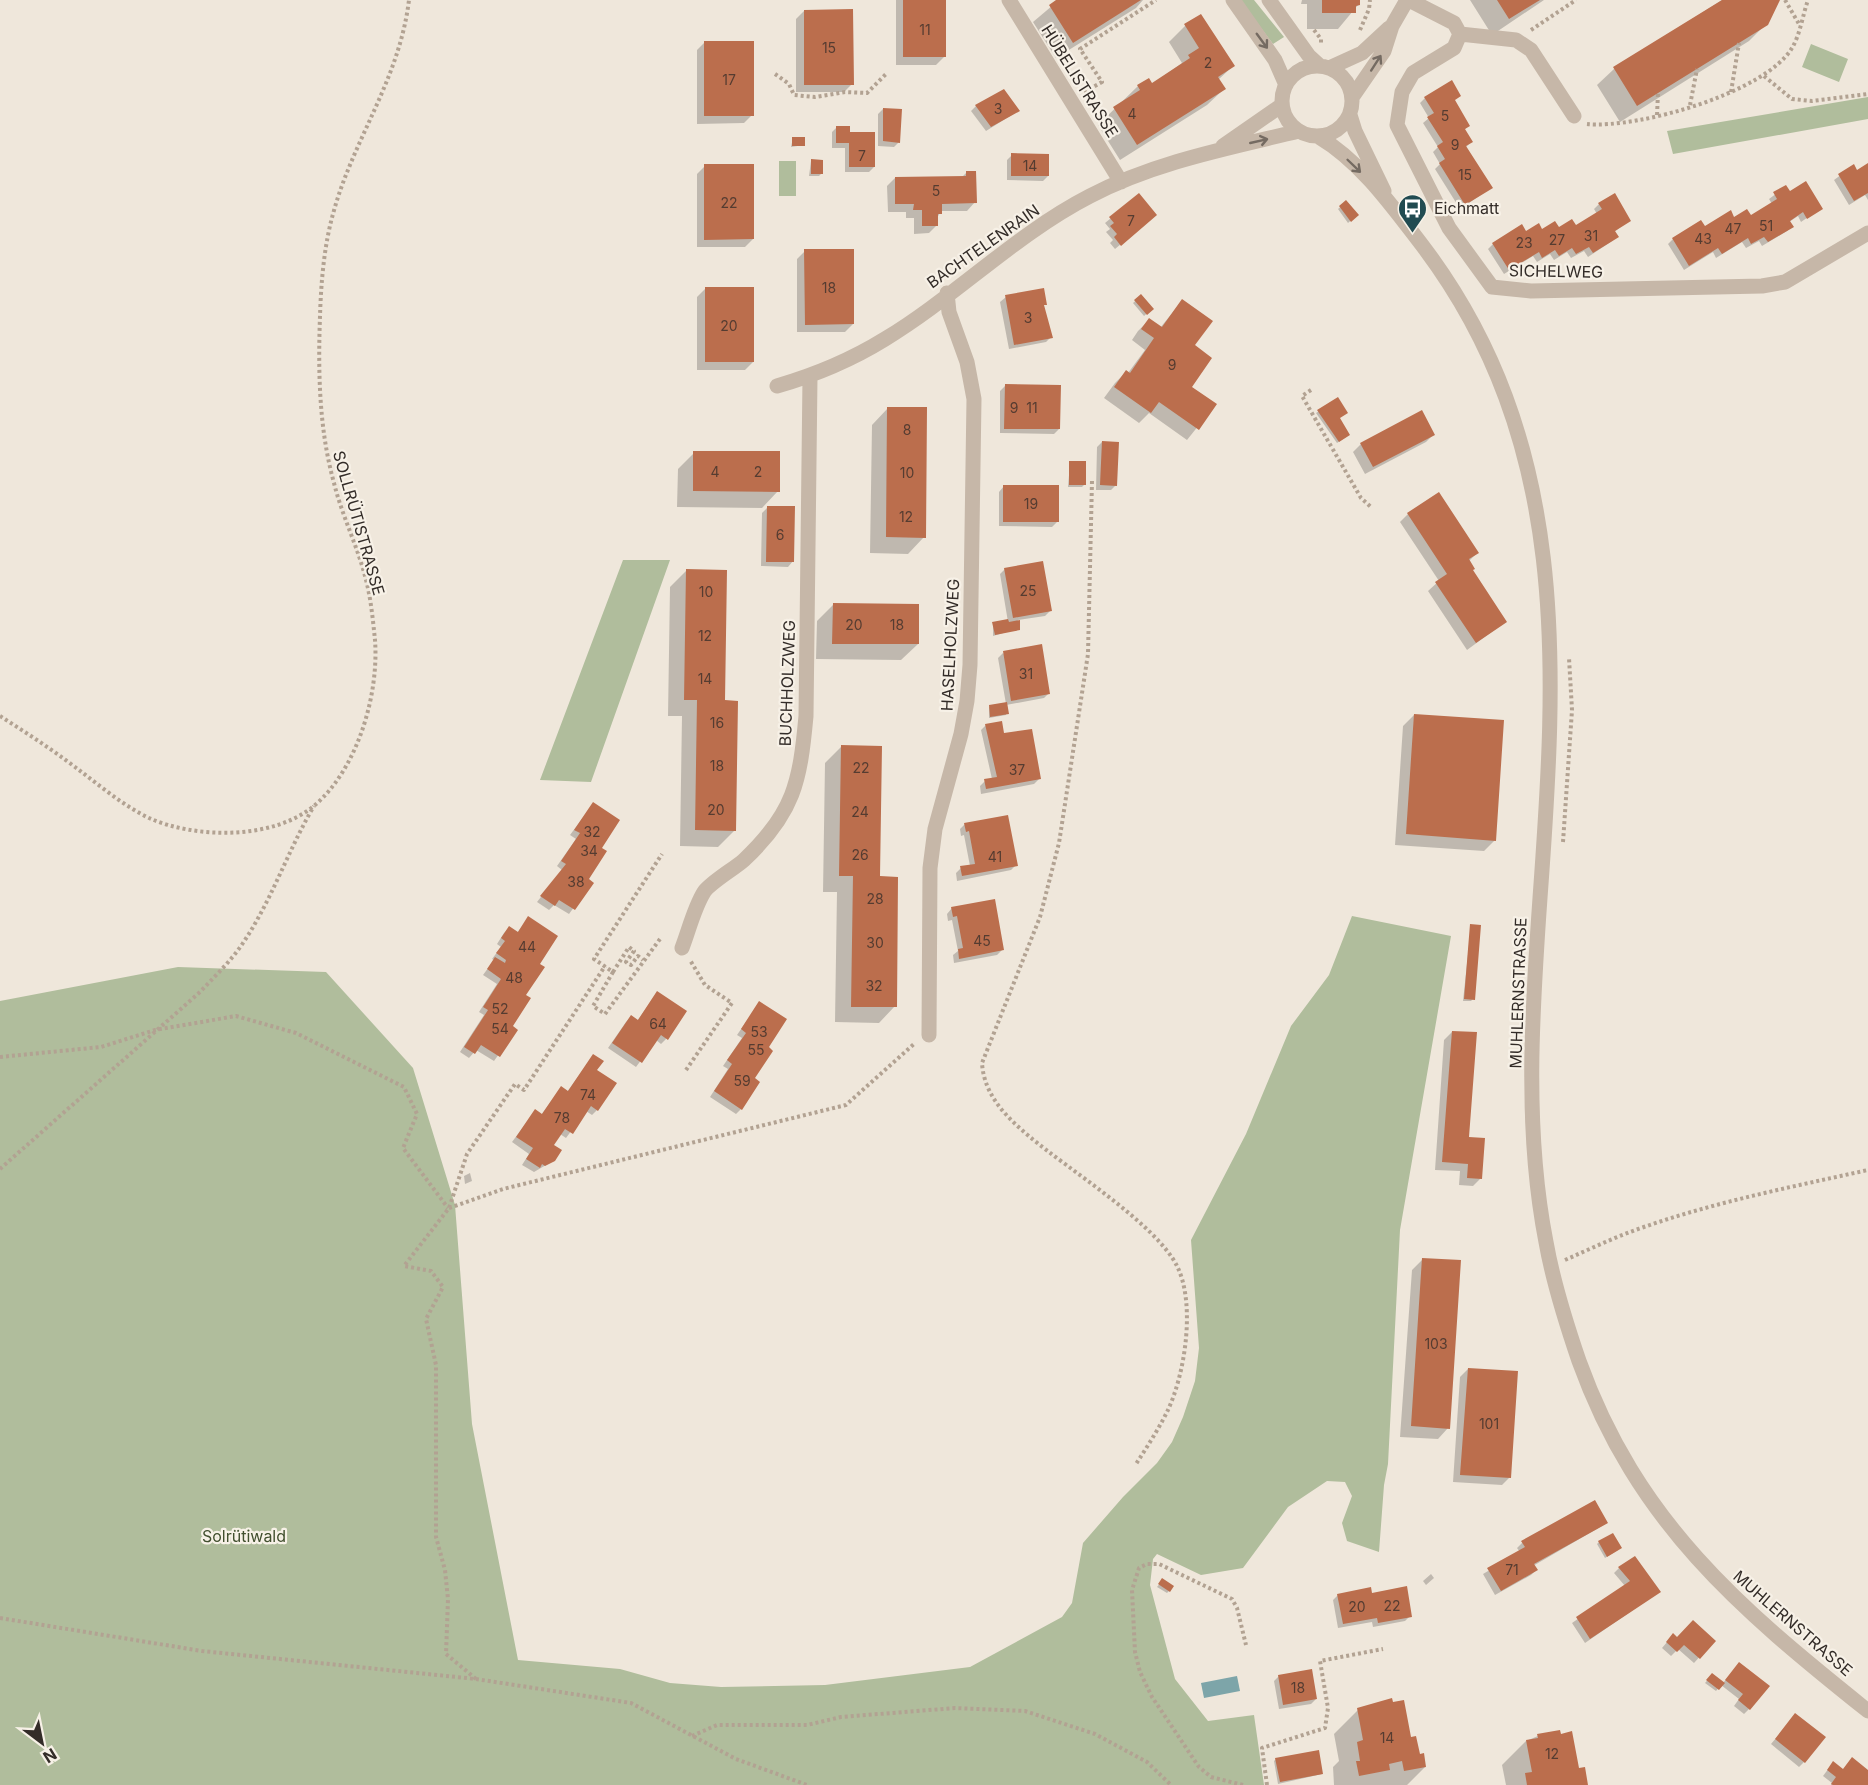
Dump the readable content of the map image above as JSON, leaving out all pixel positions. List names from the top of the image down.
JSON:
{
  "streets": {
    "street": [
      "HÜBELISTRASSE",
      "BACHTELENRAIN",
      "SICHELWEG",
      "HASELHOLZWEG",
      "BUCHHOLZWEG",
      "MUHLERNSTRASSE"
    ],
    "path": ["SOLLRÜTISTRASSE"]
  },
  "crossings": [
    ["HÜBELISTRASSE", "BACHTELENRAIN"],
    ["BACHTELENRAIN", "HASELHOLZWEG"],
    ["BACHTELENRAIN", "BUCHHOLZWEG"],
    ["BACHTELENRAIN", "MUHLERNSTRASSE"]
  ],
  "parks": ["Solrütiwald"],
  "places": {
    "bus stop": ["Eichmatt"]
  },
  "house_numbers": [
    "11",
    "15",
    "2",
    "17",
    "3",
    "4",
    "5",
    "9",
    "7",
    "14",
    "15",
    "5",
    "22",
    "7",
    "51",
    "47",
    "31",
    "43",
    "27",
    "23",
    "18",
    "3",
    "20",
    "9",
    "9",
    "11",
    "8",
    "4",
    "2",
    "10",
    "19",
    "12",
    "6",
    "25",
    "10",
    "20",
    "18",
    "12",
    "31",
    "14",
    "16",
    "18",
    "22",
    "37",
    "20",
    "24",
    "32",
    "34",
    "26",
    "41",
    "38",
    "28",
    "45",
    "30",
    "44",
    "48",
    "32",
    "52",
    "64",
    "54",
    "53",
    "55",
    "59",
    "74",
    "78",
    "103",
    "101",
    "71",
    "22",
    "20",
    "18",
    "14",
    "12"
  ],
  "north": "bottom right"
}
